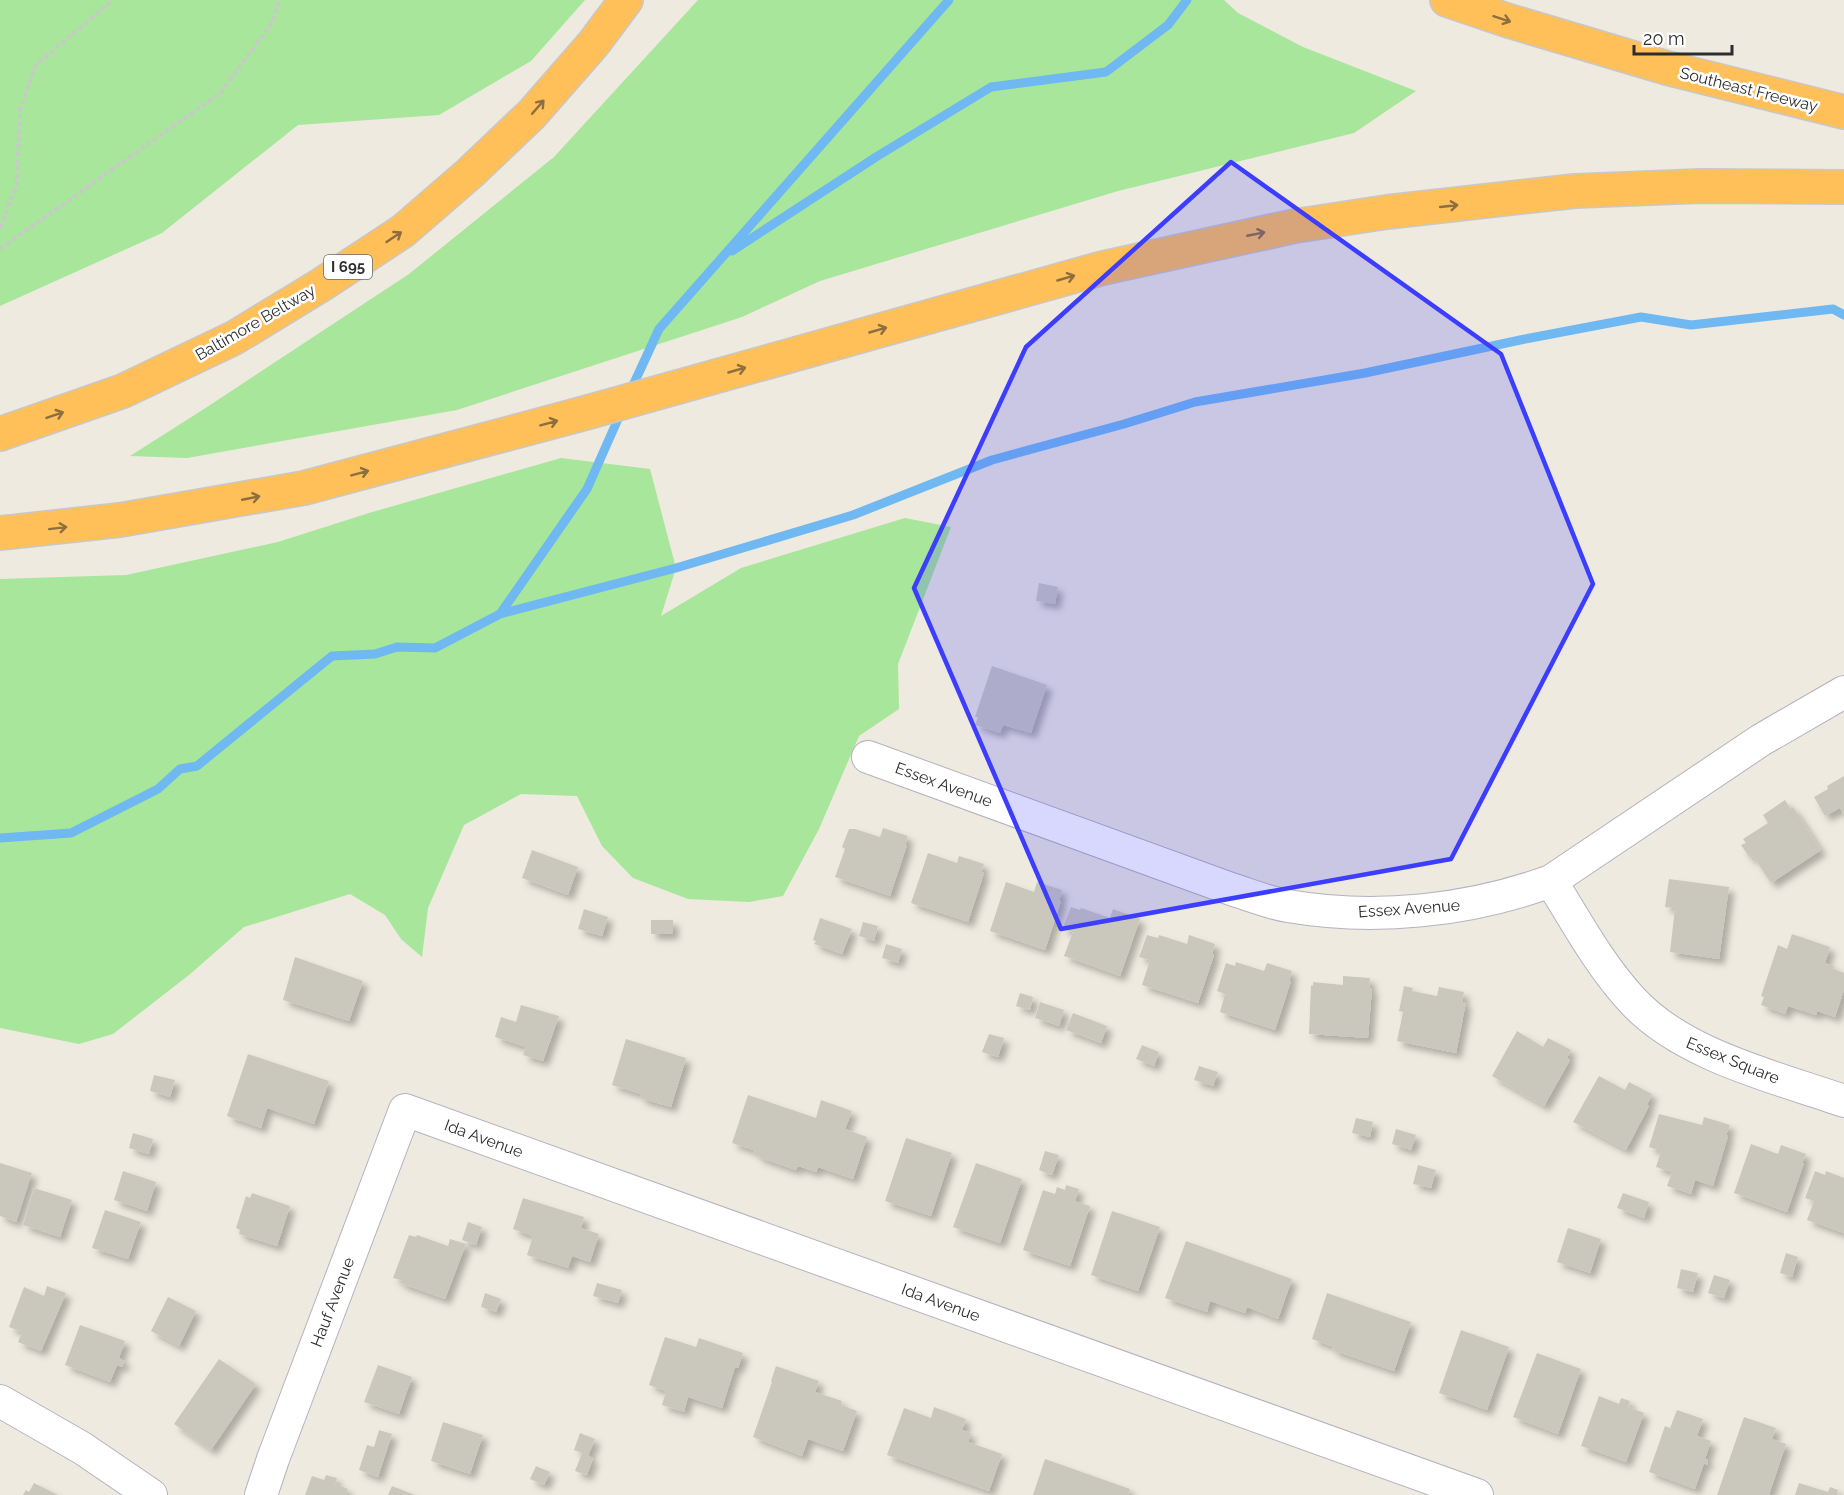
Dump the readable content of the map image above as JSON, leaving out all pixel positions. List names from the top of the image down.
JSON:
{
  "streets": {
    "highway": ["Southeast Freeway", "I 695", "Baltimore Beltway"],
    "street": [
      "Essex Avenue",
      "Essex Square",
      "Ida Avenue",
      "Hauf Avenue"
    ]
  },
  "crossings": [
    ["Essex Avenue", "Essex Square"],
    ["Ida Avenue", "Hauf Avenue"]
  ],
  "one_way": ["Southeast Freeway"],
  "scale_bar": "20 m"
}
